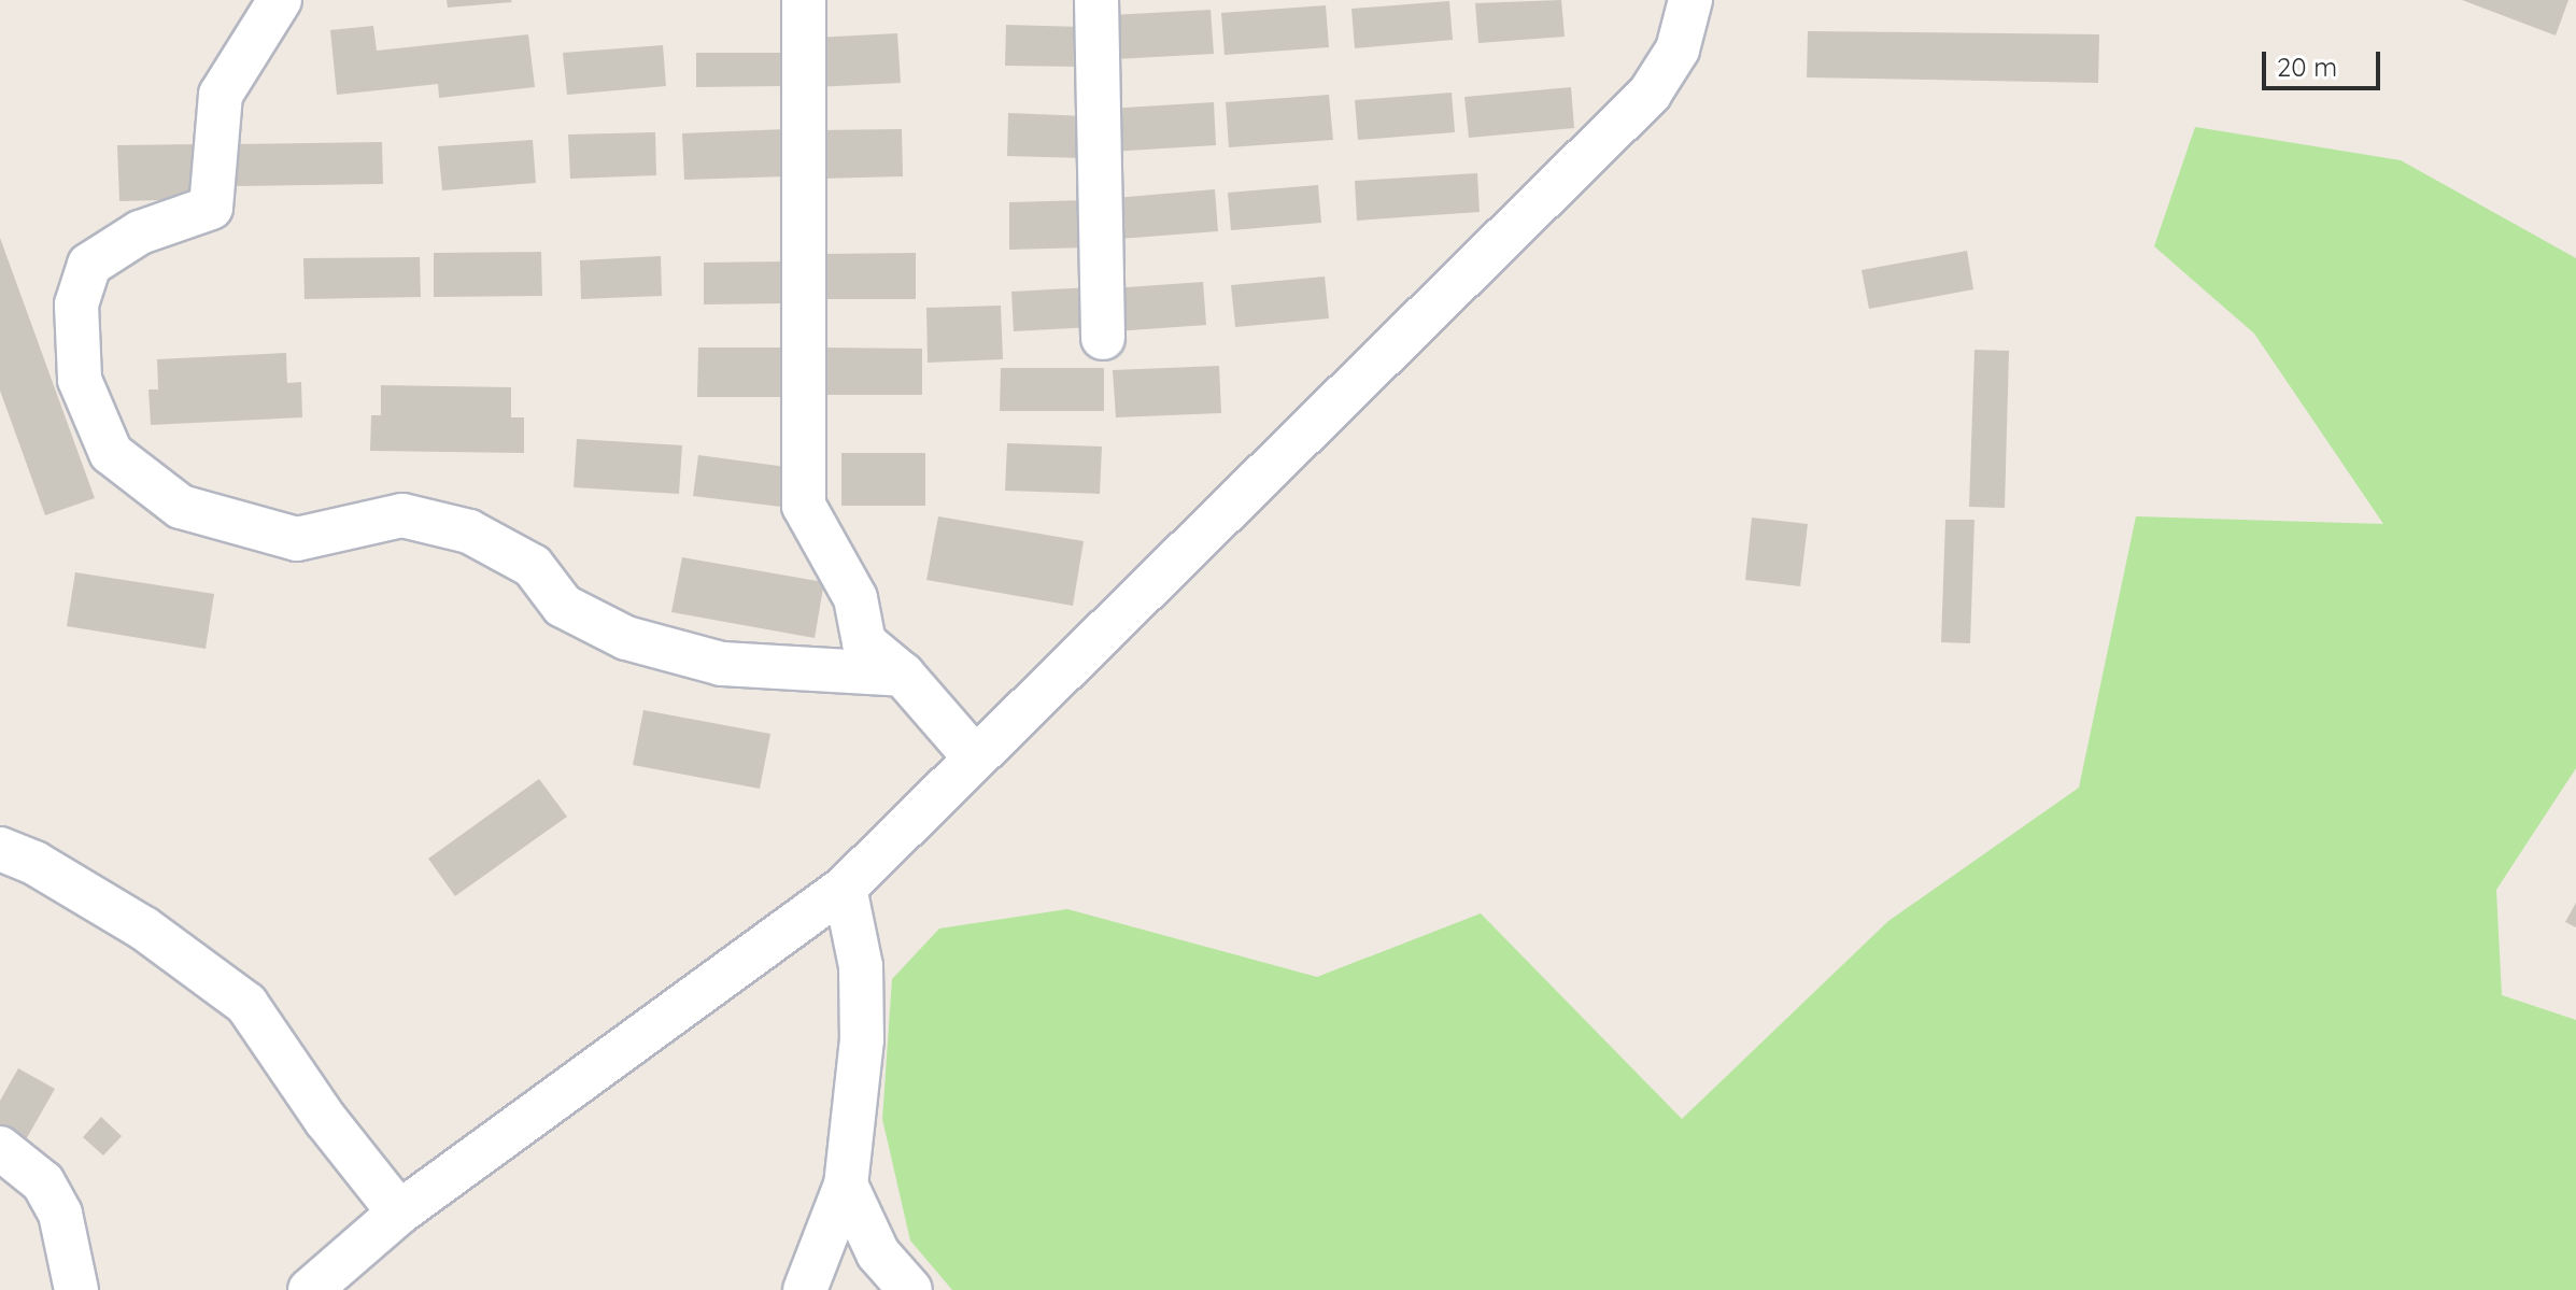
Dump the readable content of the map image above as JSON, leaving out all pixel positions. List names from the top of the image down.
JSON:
{
  "scale_bar": "20 m"
}
